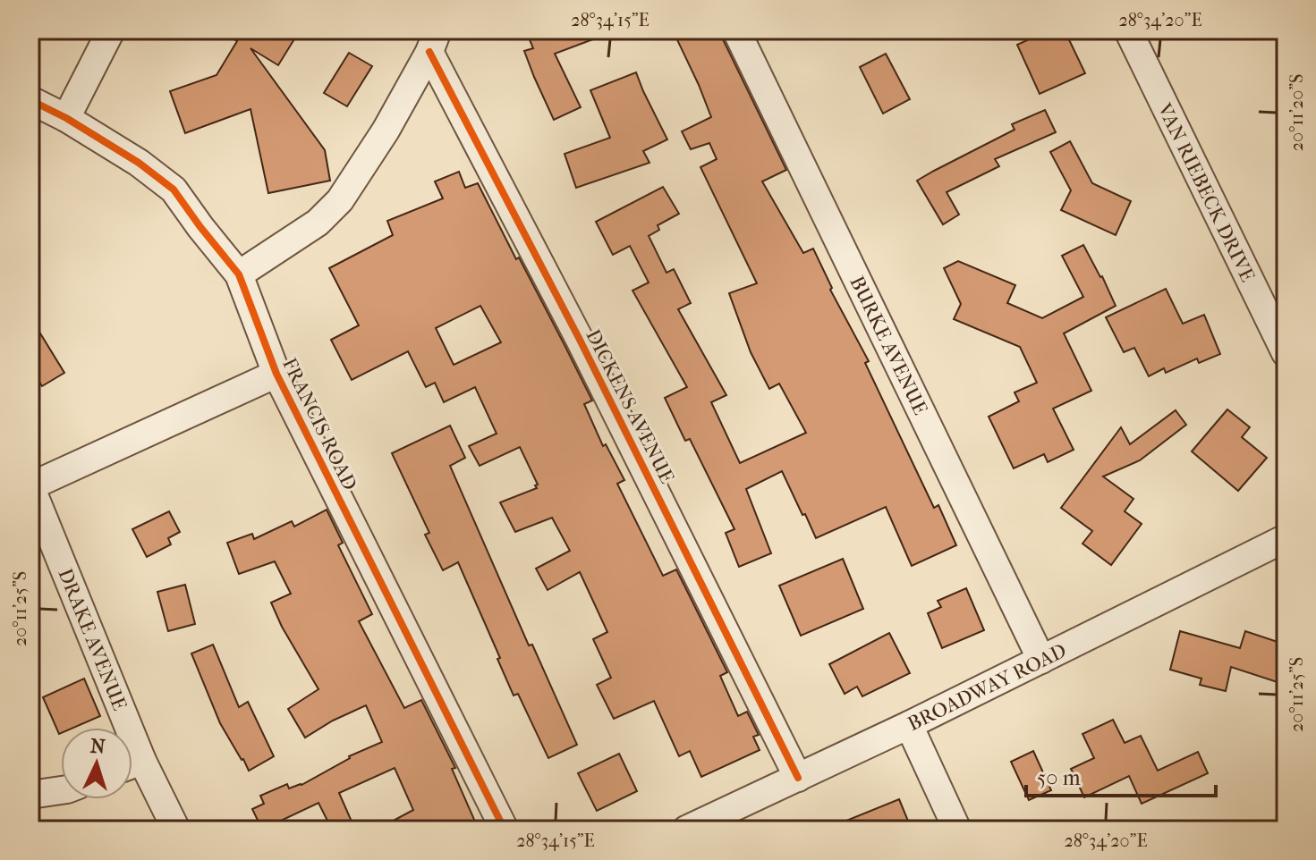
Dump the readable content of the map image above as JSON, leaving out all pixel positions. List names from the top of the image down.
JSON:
{
  "streets": {
    "street": [
      "VAN RIEBECK DRIVE",
      "BURKE AVENUE",
      "DICKENS AVENUE",
      "FRANCIS ROAD",
      "DRAKE AVENUE",
      "BROADWAY ROAD"
    ]
  },
  "crossings": [
    ["BURKE AVENUE", "BROADWAY ROAD"],
    ["DICKENS AVENUE", "BROADWAY ROAD"]
  ],
  "scale_bar": "50 m",
  "north": "top",
  "coordinates": [
    "28°34'15\"E",
    "28°34'20\"E",
    "20°11'20\"S",
    "20°11'25\"S"
  ]
}
